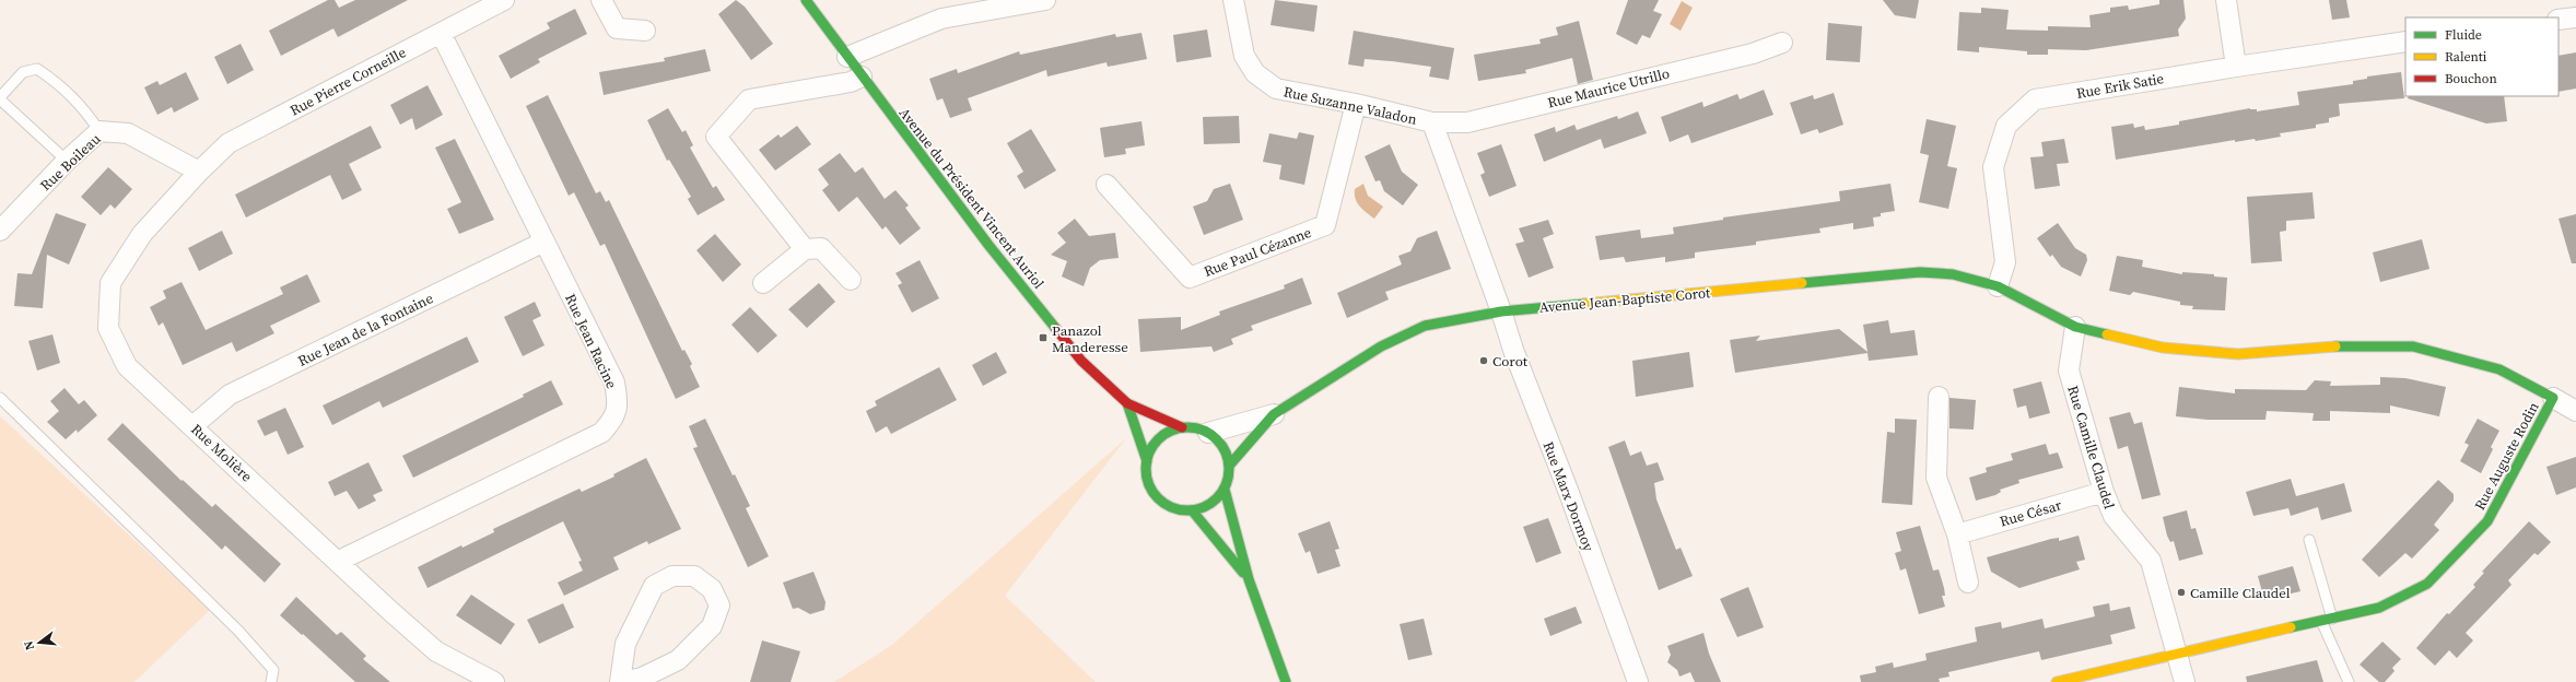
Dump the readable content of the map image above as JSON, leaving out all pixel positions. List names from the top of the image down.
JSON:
{
  "streets": {
    "street": [
      "Rue Pierre Corneille",
      "Rue Erik Satie",
      "Rue Maurice Utrillo",
      "Rue Suzanne Valadon",
      "Rue Boileau",
      "Avenue du Président Vincent Auriol",
      "Rue Paul Cézanne",
      "Avenue Jean-Baptiste Corot",
      "Rue Jean de la Fontaine",
      "Rue Jean Racine",
      "Rue Camille Claudel",
      "Rue Molière",
      "Rue Auguste Rodin",
      "Rue Marx Dormoy",
      "Rue César"
    ]
  },
  "crossings": [
    ["Rue Pierre Corneille", "Rue Boileau"],
    ["Rue Pierre Corneille", "Rue Jean Racine"],
    ["Rue Pierre Corneille", "Rue Molière"],
    ["Rue Erik Satie", "Avenue Jean-Baptiste Corot"],
    ["Rue Erik Satie", "Rue Auguste Rodin"],
    ["Rue Maurice Utrillo", "Rue Suzanne Valadon"],
    ["Rue Suzanne Valadon", "Rue Paul Cézanne"],
    ["Rue Suzanne Valadon", "Avenue Jean-Baptiste Corot"],
    ["Rue Suzanne Valadon", "Rue Marx Dormoy"],
    ["Rue Boileau", "Rue Molière"],
    ["Avenue du Président Vincent Auriol", "Avenue Jean-Baptiste Corot"],
    ["Avenue Jean-Baptiste Corot", "Rue Auguste Rodin"],
    ["Avenue Jean-Baptiste Corot", "Rue Marx Dormoy"],
    ["Rue Jean de la Fontaine", "Rue Jean Racine"],
    ["Rue Jean de la Fontaine", "Rue Molière"],
    ["Rue Jean Racine", "Rue Molière"],
    ["Rue Camille Claudel", "Rue Auguste Rodin"],
    ["Rue Camille Claudel", "Rue César"]
  ],
  "places": {
    "transit": ["Panazol Manderesse"],
    "other": ["Corot", "Camille Claudel"]
  },
  "legend": ["Fluide", "Ralenti", "Bouchon"],
  "north": "left"
}
